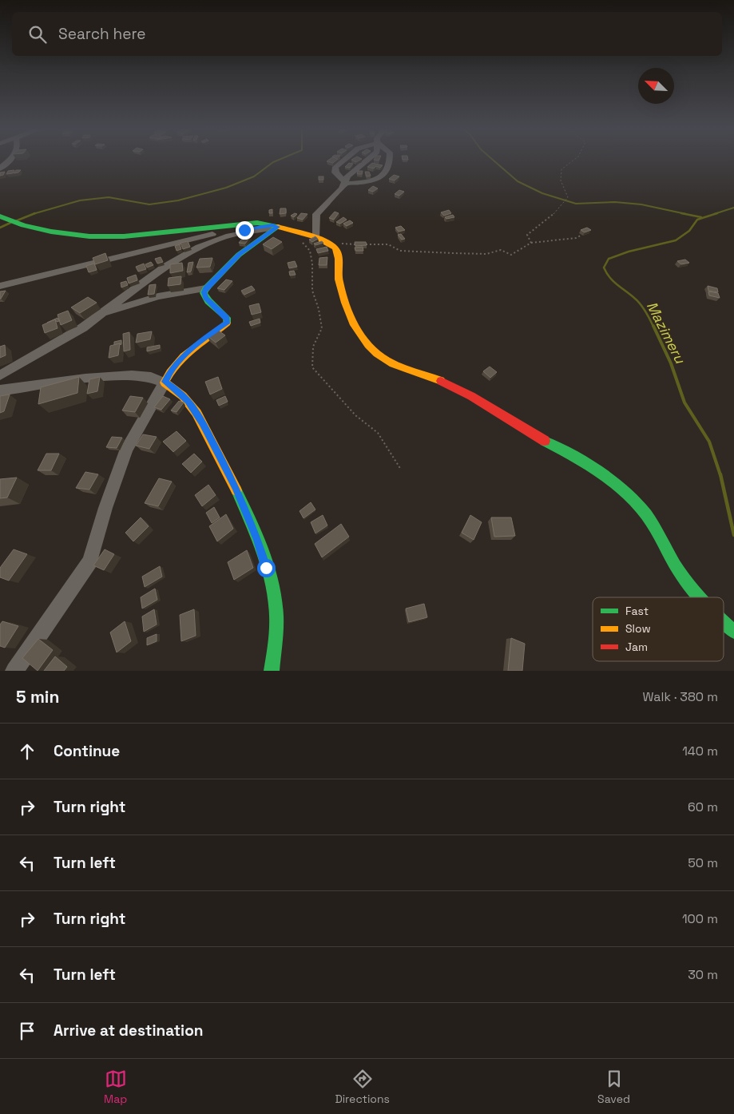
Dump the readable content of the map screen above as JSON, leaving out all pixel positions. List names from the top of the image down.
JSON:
{
  "water": ["Mazimeru"],
  "legend": ["Fast", "Slow", "Jam"],
  "north": "top left",
  "page": {
    "search": "Search here",
    "heading": ["5 min", "Walk · 380 m"],
    "list": [
      ["Continue", "140 m"],
      ["Turn right", "60 m"],
      ["Turn left", "50 m"],
      ["Turn right", "100 m"],
      ["Turn left", "30 m"],
      "Arrive at destination"
    ],
    "nav": ["Map", "Directions", "Saved"]
  }
}
